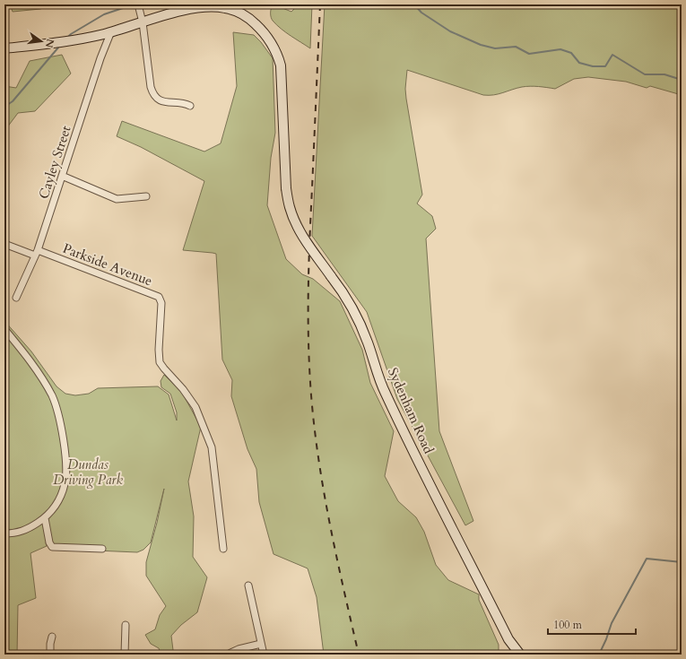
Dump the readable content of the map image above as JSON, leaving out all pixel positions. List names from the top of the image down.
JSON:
{
  "streets": {
    "main road": ["Sydenham Road"],
    "street": ["Cayley Street", "Parkside Avenue"]
  },
  "crossings": [
    ["Cayley Street", "Parkside Avenue"],
    ["Cayley Street", "Sydenham Road"]
  ],
  "parks": ["Dundas Driving Park"],
  "scale_bar": "100 m",
  "north": "right"
}
